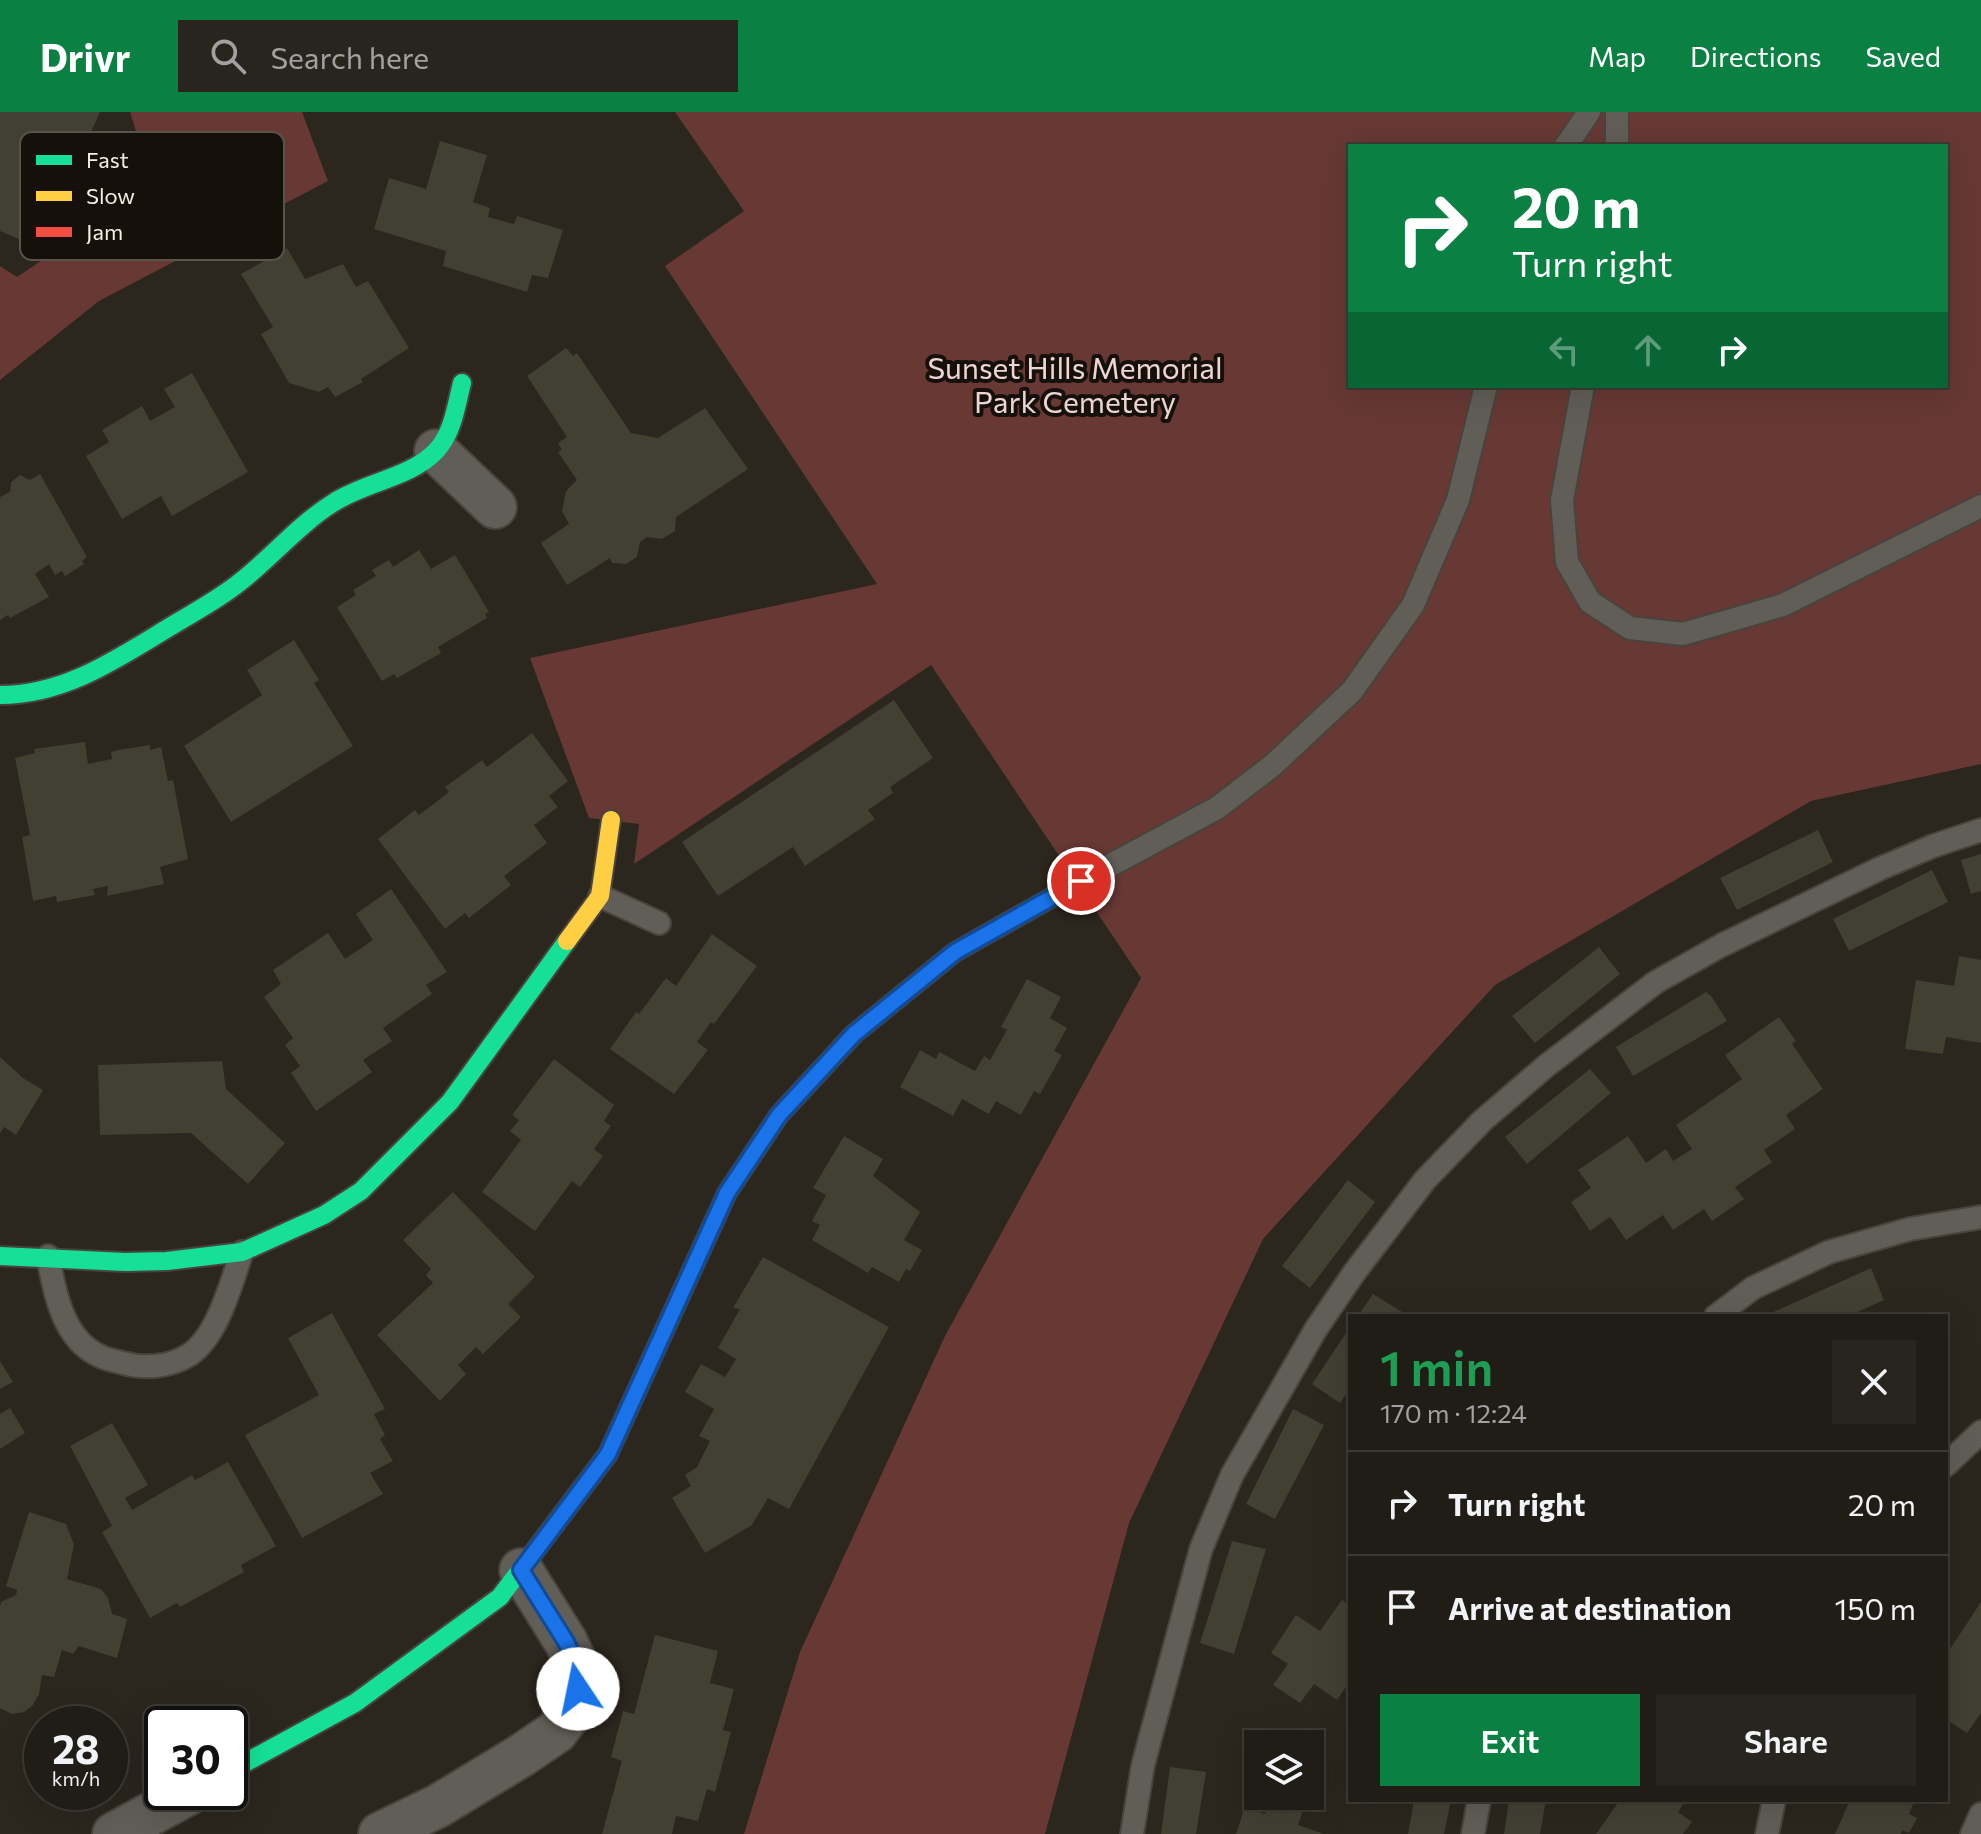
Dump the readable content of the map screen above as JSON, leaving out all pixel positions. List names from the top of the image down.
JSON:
{
  "parks": ["Sunset Hills Memorial Park Cemetery"],
  "legend": ["Fast", "Slow", "Jam"],
  "page": {
    "header": "Drivr",
    "search": "Search here",
    "nav": ["Map", "Directions", "Saved"],
    "turn": ["20 m", "Turn right"],
    "heading": ["1 min", "170 m · 12:24"],
    "list": [
      {
        "name": "Turn right",
        "value": "20 m"
      },
      {
        "name": "Arrive at destination",
        "value": "150 m"
      }
    ],
    "buttons": ["Exit", "Share"],
    "speed": "28 km/h",
    "limit": "30"
  }
}
